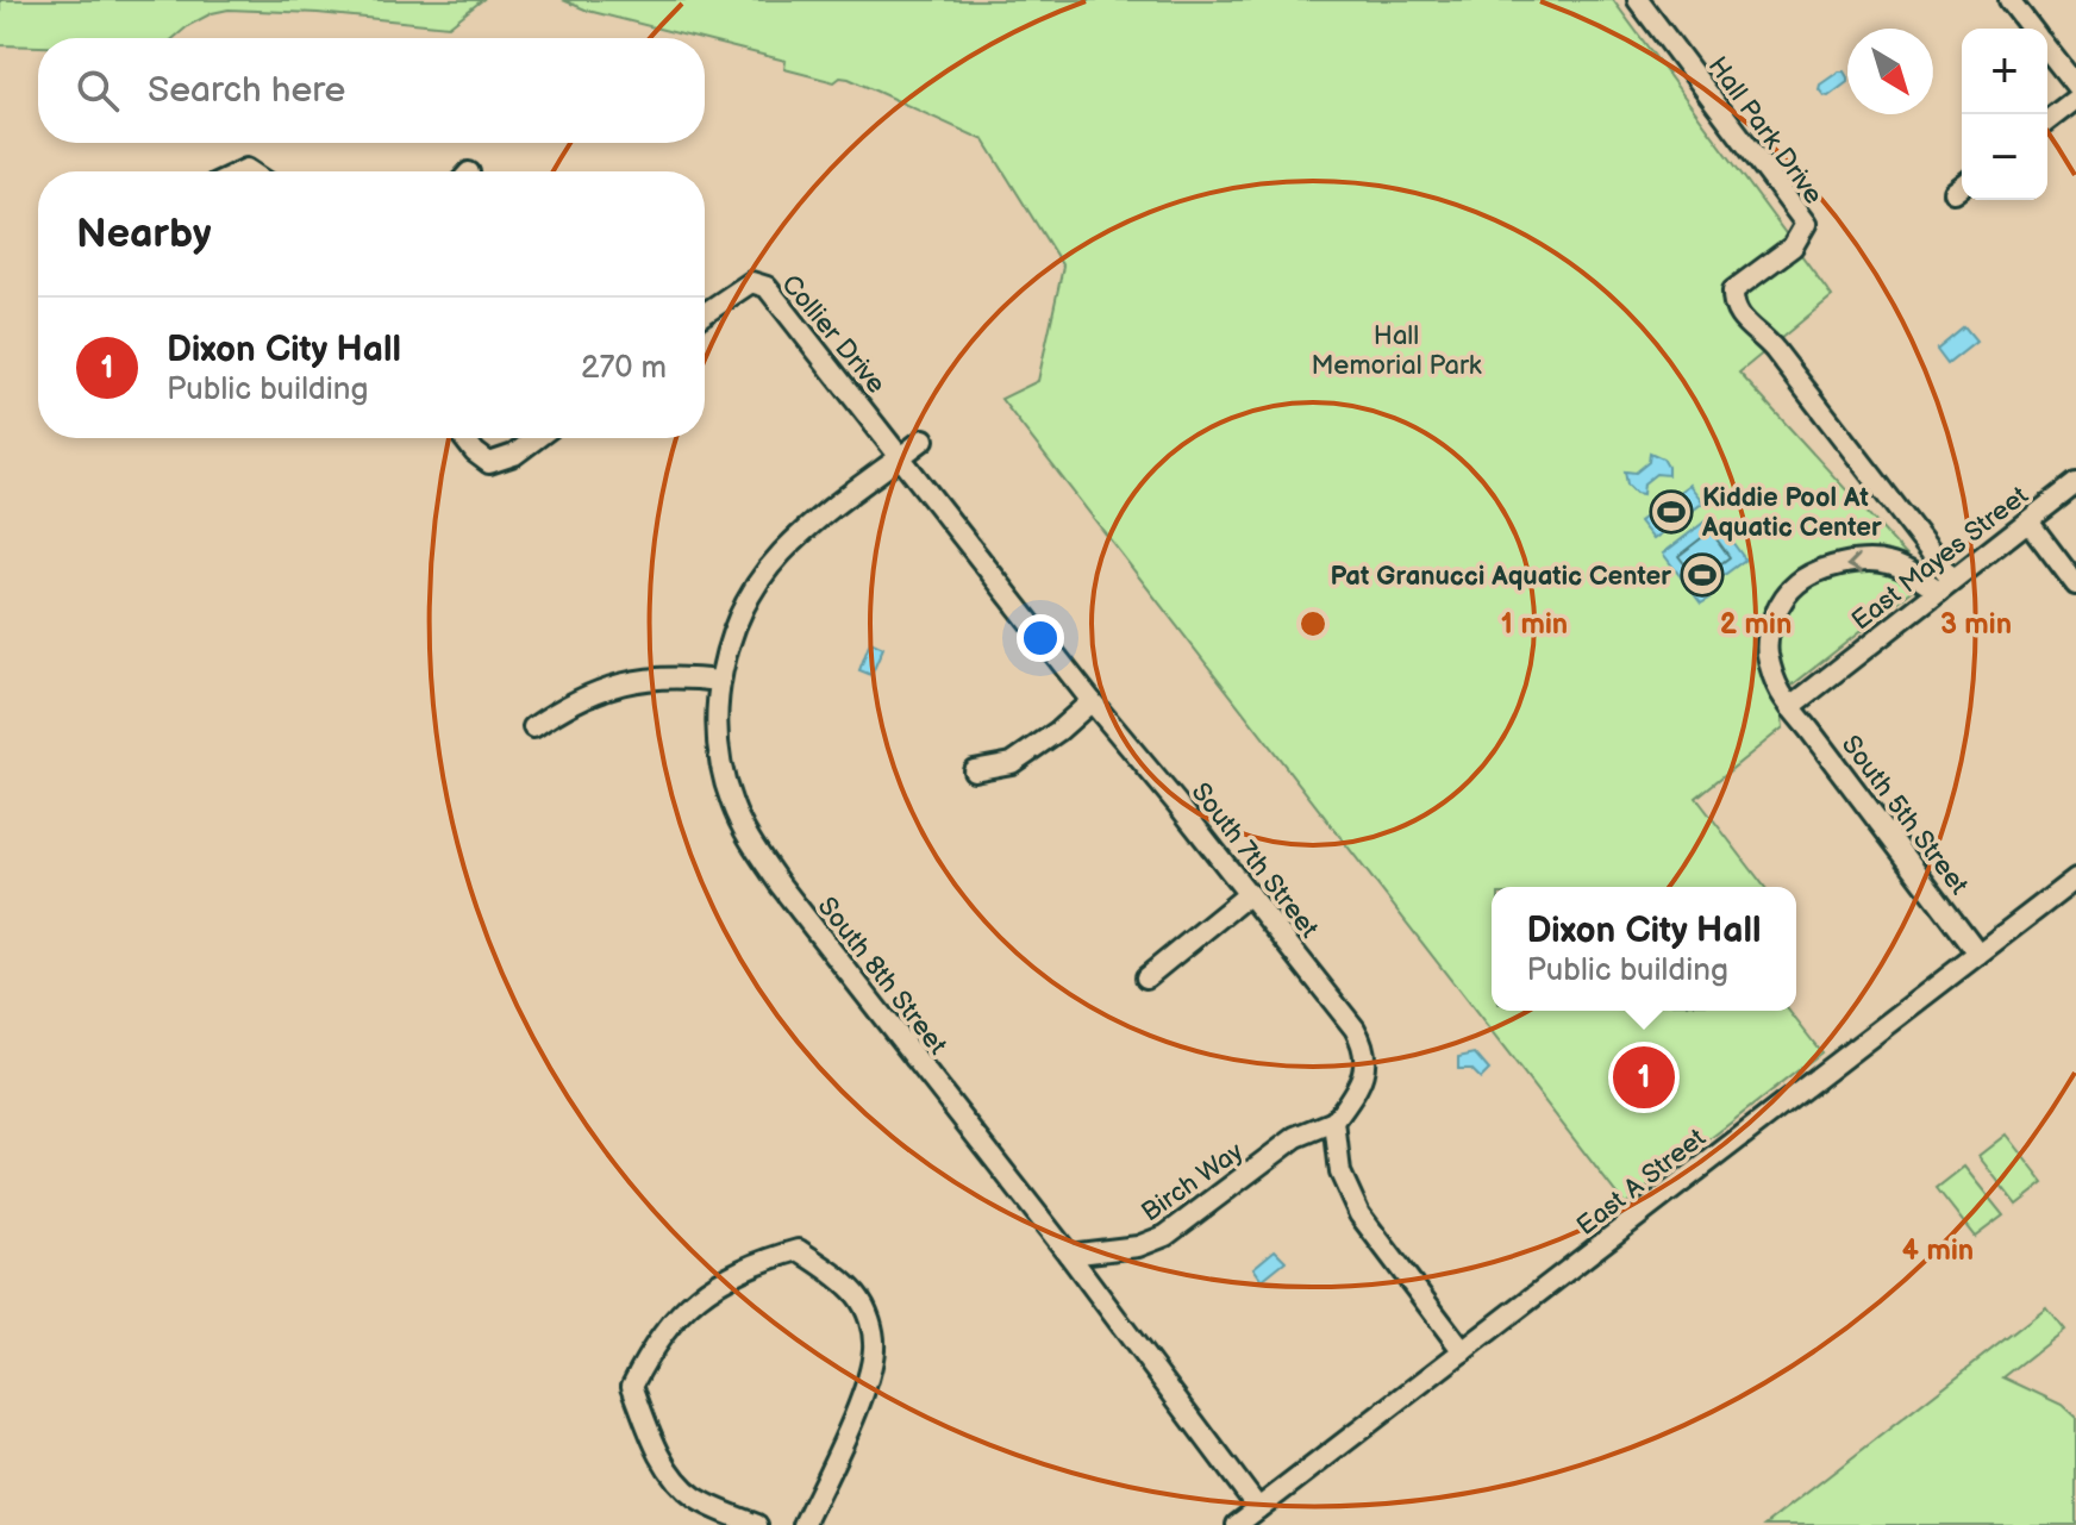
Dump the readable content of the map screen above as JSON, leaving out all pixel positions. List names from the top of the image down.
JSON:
{
  "streets": {
    "street": [
      "Hall Park Drive",
      "Collier Drive",
      "East Mayes Street",
      "South 5th Street",
      "South 7th Street",
      "South 8th Street",
      "Birch Way",
      "East A Street"
    ]
  },
  "crossings": [
    ["Hall Park Drive", "East Mayes Street"],
    ["Collier Drive", "South 7th Street"],
    ["East Mayes Street", "South 5th Street"],
    ["South 5th Street", "East A Street"],
    ["South 7th Street", "South 8th Street"],
    ["South 7th Street", "Birch Way"],
    ["South 8th Street", "Birch Way"],
    ["South 8th Street", "East A Street"]
  ],
  "parks": ["Hall Memorial Park"],
  "places": {
    "sports": ["Kiddie Pool At Aquatic Center", "Pat Granucci Aquatic Center"]
  },
  "north": "bottom right",
  "page": {
    "map_buttons": ["+", "−"],
    "search": "Search here",
    "heading": "Nearby",
    "list": [
      {
        "mark": "1",
        "name": "Dixon City Hall",
        "note": "Public building",
        "value": "270 m"
      }
    ],
    "popup": ["Dixon City Hall", "Public building"],
    "pins": "1"
  },
  "rings": [
    "1 min",
    "2 min",
    "3 min",
    "4 min"
  ]
}
